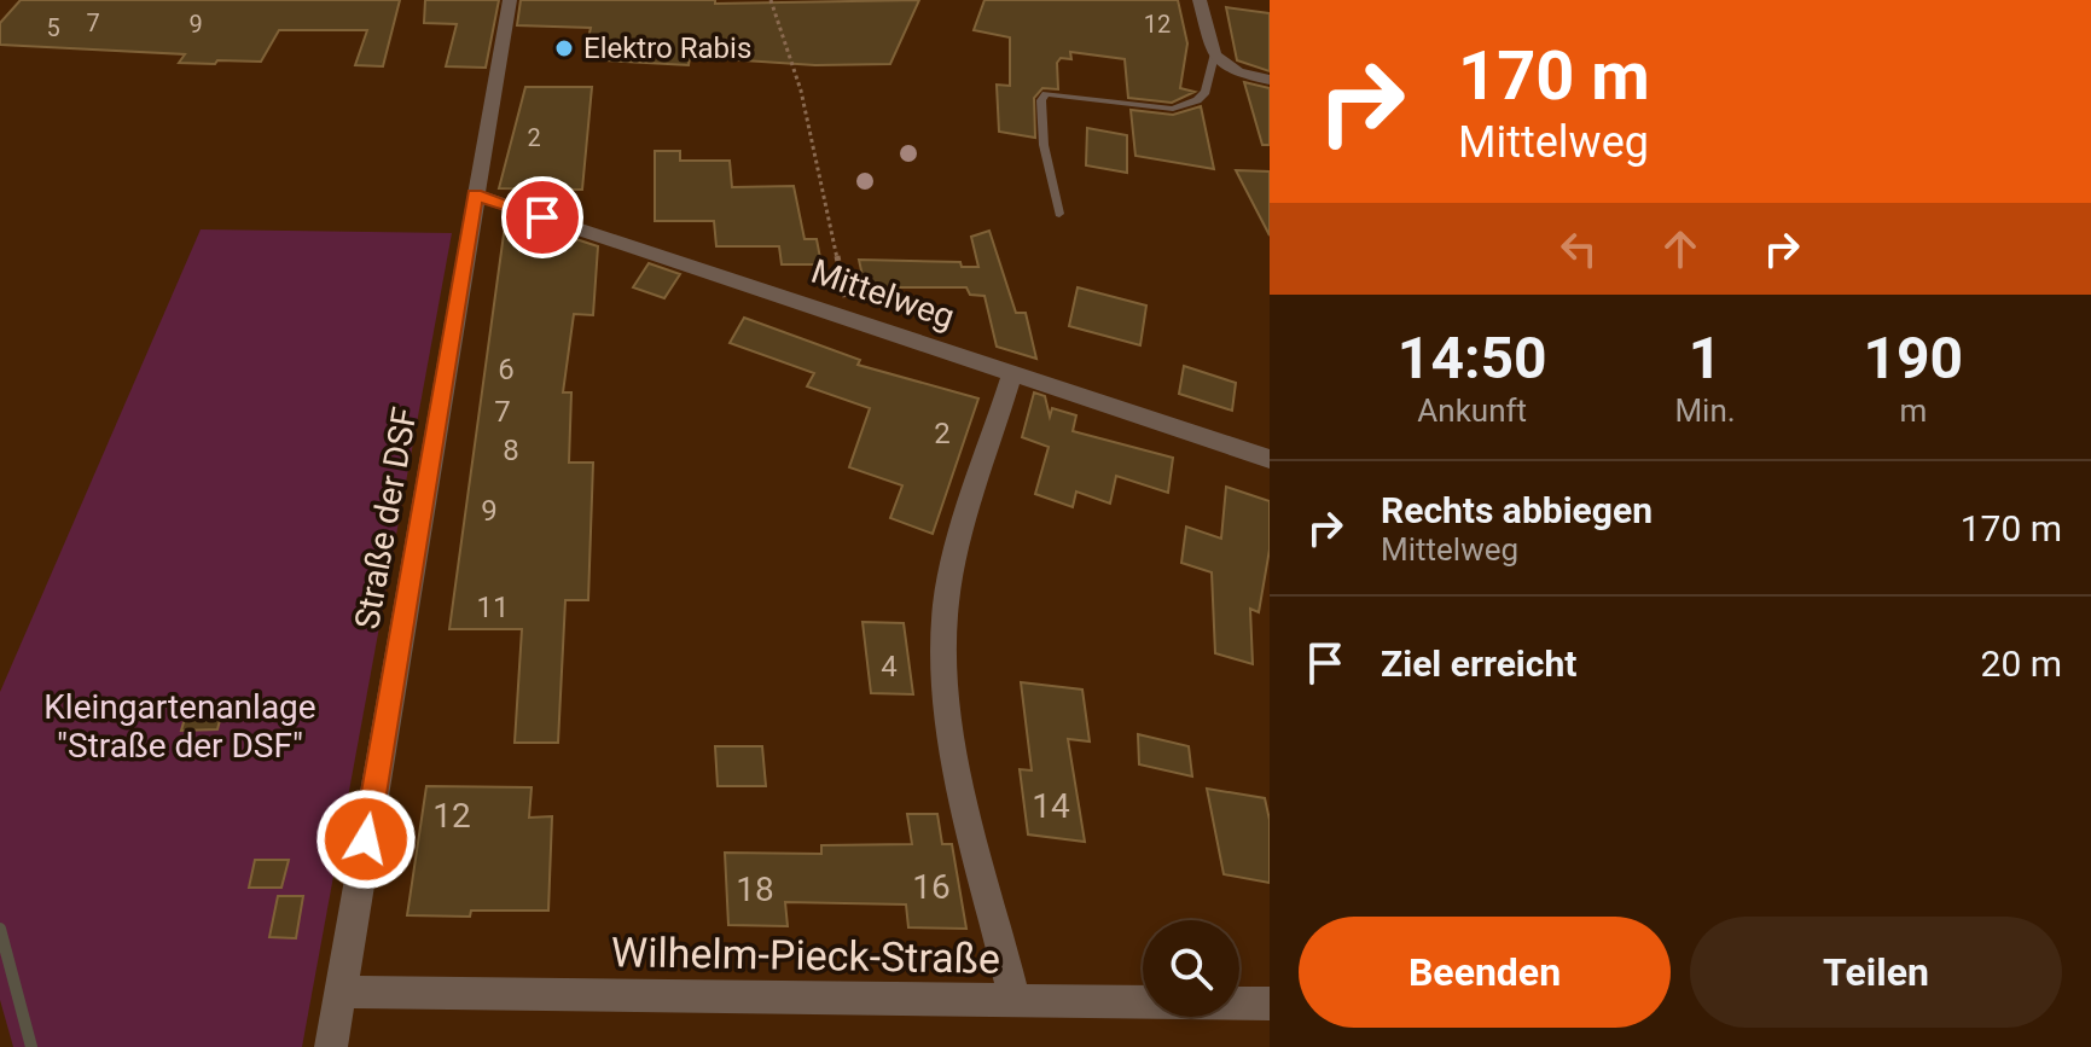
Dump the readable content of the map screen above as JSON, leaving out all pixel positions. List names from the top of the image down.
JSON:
{
  "streets": {
    "street": ["Mittelweg", "Straße der DSF", "Wilhelm-Pieck-Straße"]
  },
  "crossings": [
    ["Mittelweg", "Straße der DSF"],
    ["Straße der DSF", "Wilhelm-Pieck-Straße"]
  ],
  "parks": ["Kleingartenanlage \"Straße der DSF\""],
  "places": ["Elektro Rabis"],
  "house_numbers": [
    "7",
    "9",
    "12",
    "5",
    "2",
    "6",
    "7",
    "2",
    "8",
    "9",
    "11",
    "4",
    "14",
    "12",
    "16",
    "18"
  ],
  "page": {
    "turn": ["170 m", "Mittelweg"],
    "eta": [
      "14:50",
      "Ankunft",
      "1",
      "Min.",
      "190",
      "m"
    ],
    "list": [
      {
        "name": "Rechts abbiegen",
        "note": "Mittelweg",
        "value": "170 m"
      },
      {
        "name": "Ziel erreicht",
        "value": "20 m"
      }
    ],
    "buttons": ["Beenden", "Teilen"]
  }
}
